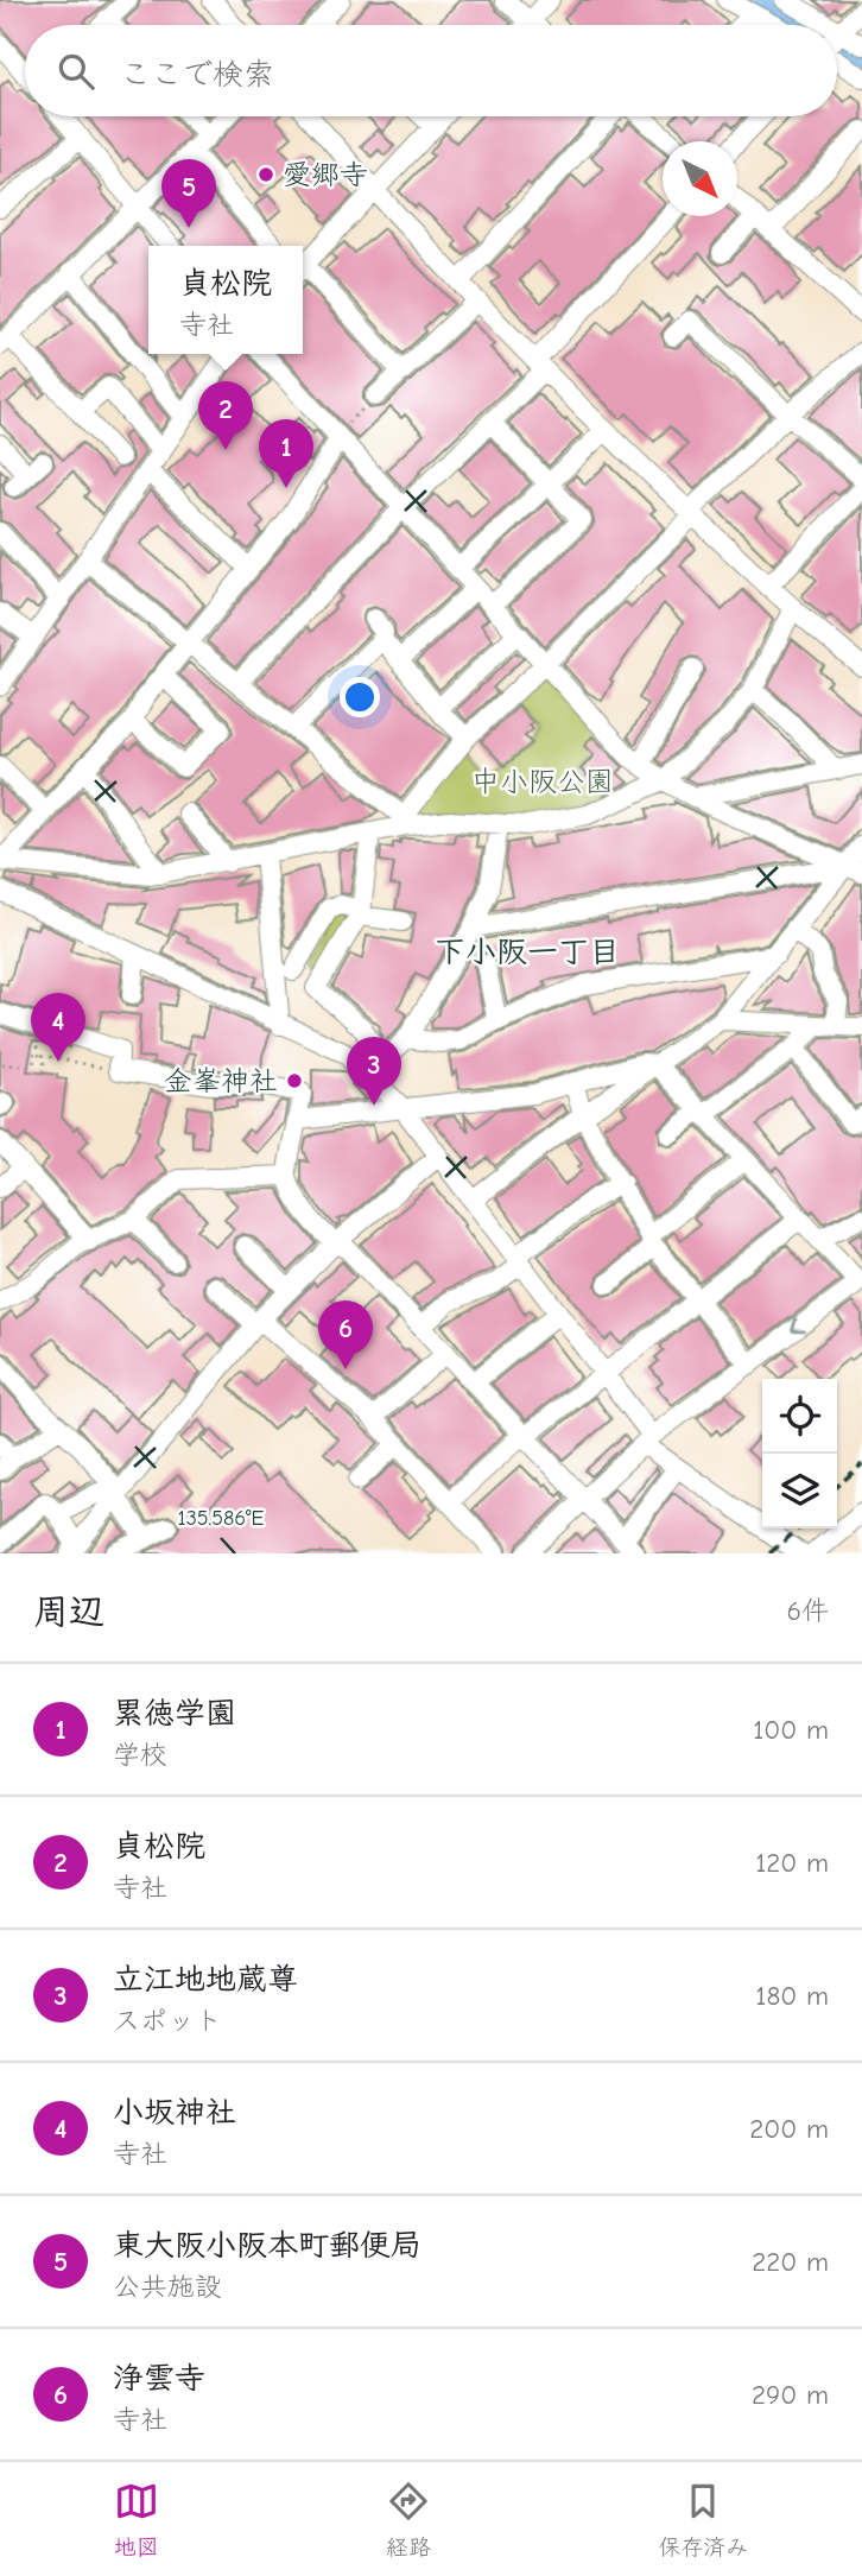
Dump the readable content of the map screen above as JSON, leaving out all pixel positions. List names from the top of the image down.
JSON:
{
  "districts": ["下小阪一丁目"],
  "parks": ["中小阪公園"],
  "places": ["愛郷寺", "金峯神社"],
  "north": "bottom right",
  "page": {
    "search": "ここで検索",
    "pins": [
      "5",
      "2",
      "1",
      "4",
      "3",
      "6"
    ],
    "popup": ["貞松院", "寺社"],
    "heading": ["周辺", "6件"],
    "list": [
      {
        "mark": "1",
        "name": "累徳学園",
        "note": "学校",
        "value": "100 m"
      },
      {
        "mark": "2",
        "name": "貞松院",
        "note": "寺社",
        "value": "120 m"
      },
      {
        "mark": "3",
        "name": "立江地地蔵尊",
        "note": "スポット",
        "value": "180 m"
      },
      {
        "mark": "4",
        "name": "小坂神社",
        "note": "寺社",
        "value": "200 m"
      },
      {
        "mark": "5",
        "name": "東大阪小阪本町郵便局",
        "note": "公共施設",
        "value": "220 m"
      },
      {
        "mark": "6",
        "name": "浄雲寺",
        "note": "寺社",
        "value": "290 m"
      }
    ],
    "nav": ["地図", "経路", "保存済み"]
  },
  "coordinates": ["135.586°E"]
}
